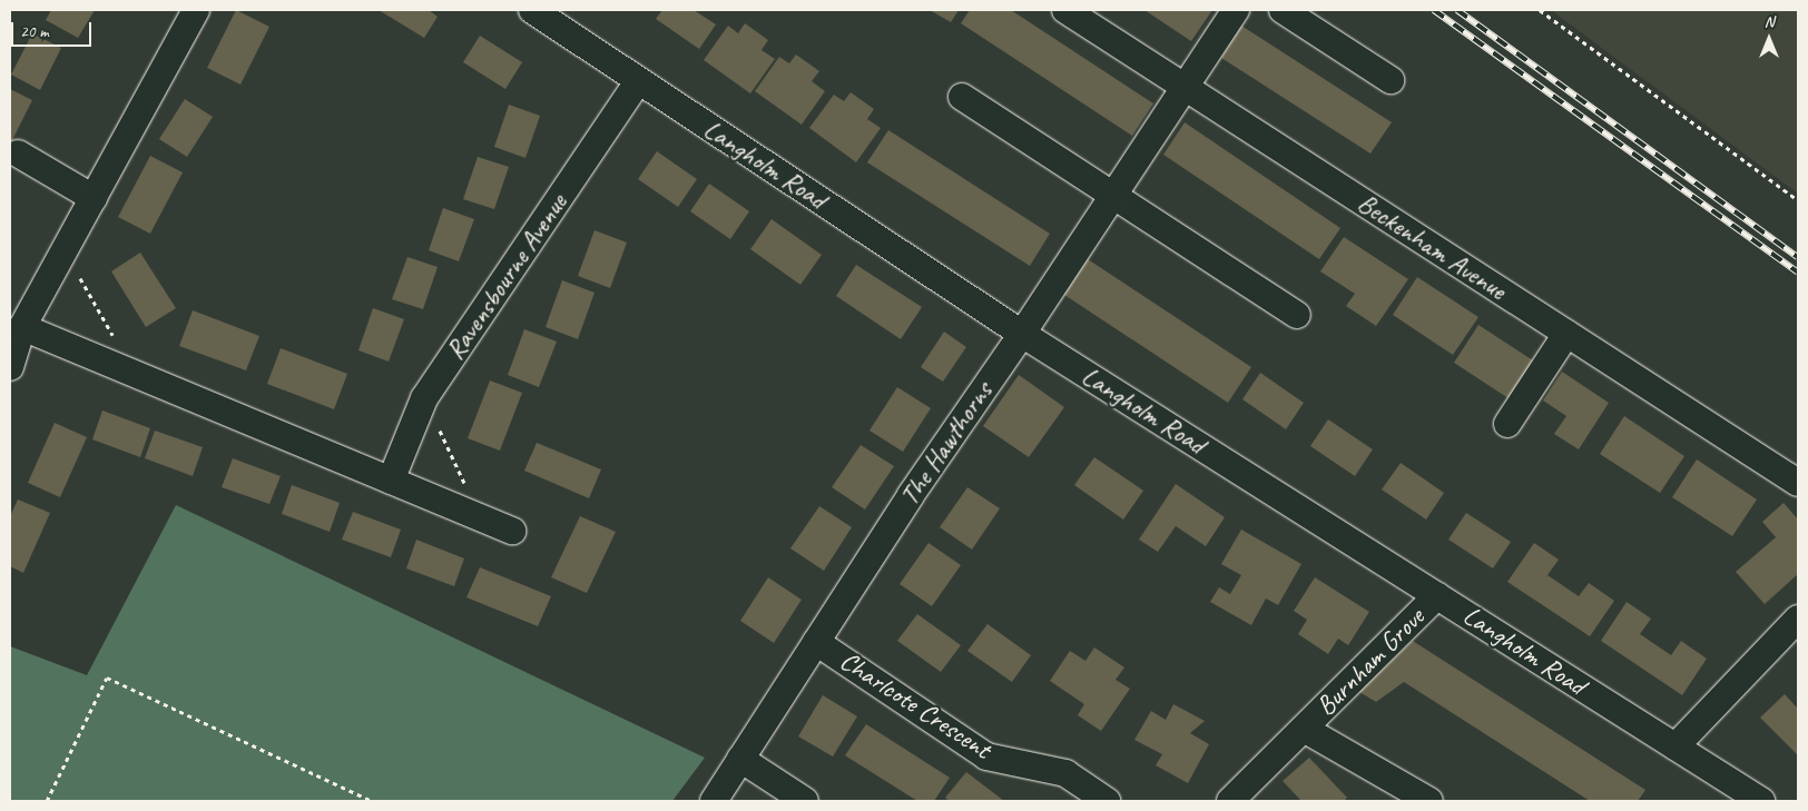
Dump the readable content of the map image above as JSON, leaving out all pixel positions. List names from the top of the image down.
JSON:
{
  "streets": {
    "street": [
      "Langholm Road",
      "Beckenham Avenue",
      "Ravensbourne Avenue",
      "The Hawthorns",
      "Burnham Grove",
      "Charlcote Crescent"
    ]
  },
  "crossings": [
    ["Langholm Road", "Ravensbourne Avenue"],
    ["Langholm Road", "The Hawthorns"],
    ["Langholm Road", "Burnham Grove"],
    ["Beckenham Avenue", "The Hawthorns"],
    ["The Hawthorns", "Charlcote Crescent"]
  ],
  "scale_bar": "20 m",
  "north": "top"
}
